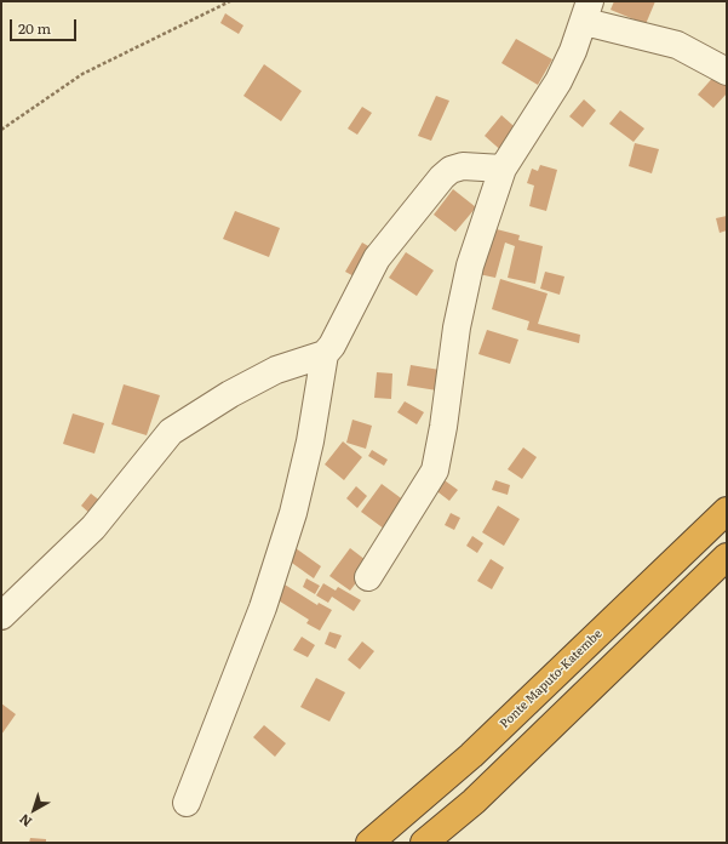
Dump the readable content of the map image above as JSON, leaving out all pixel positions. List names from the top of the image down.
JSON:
{
  "streets": {
    "highway": ["Ponte Maputo-Katembe"]
  },
  "scale_bar": "20 m",
  "north": "bottom left"
}
